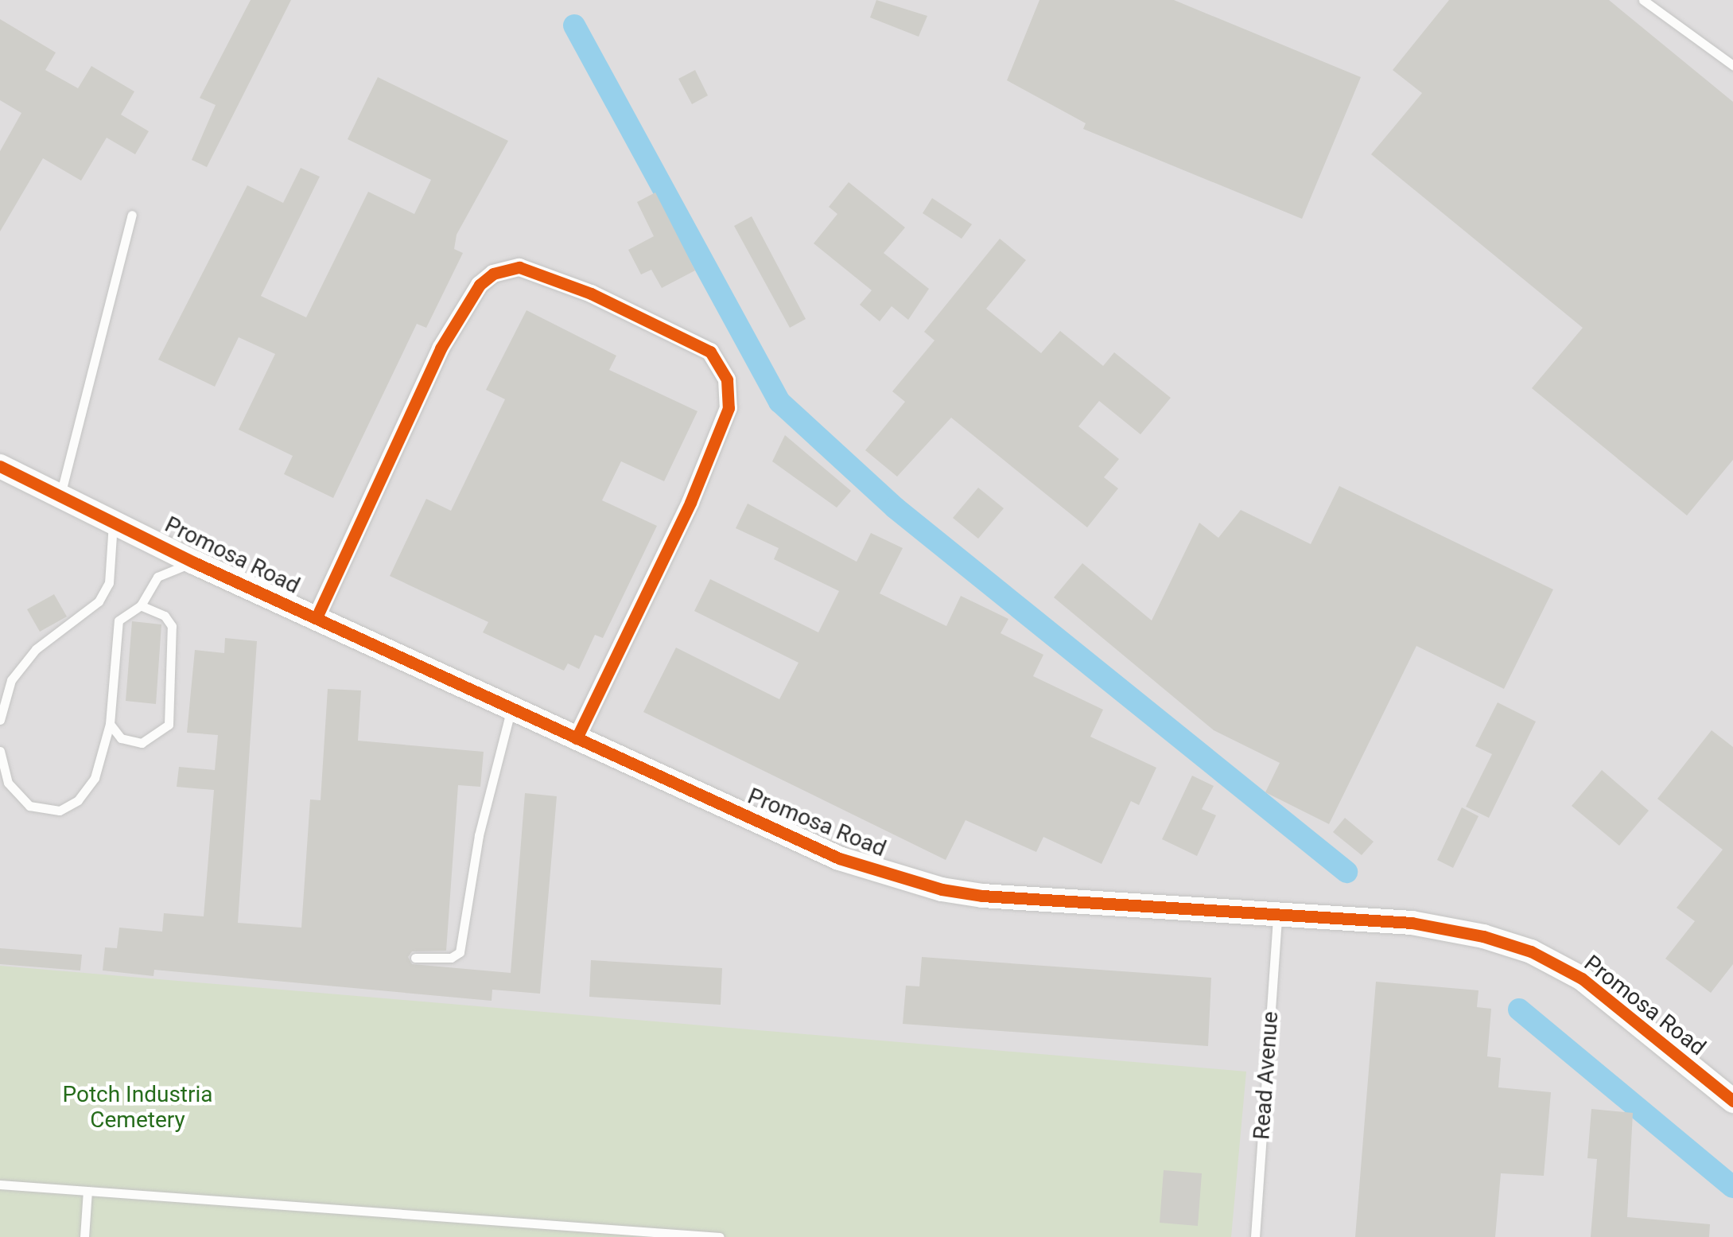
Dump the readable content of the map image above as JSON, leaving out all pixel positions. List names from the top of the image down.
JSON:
{
  "streets": {
    "street": ["Promosa Road"],
    "lane": ["Read Avenue"]
  },
  "crossings": [
    ["Promosa Road", "Read Avenue"]
  ],
  "parks": ["Potch Industria Cemetery"]
}
